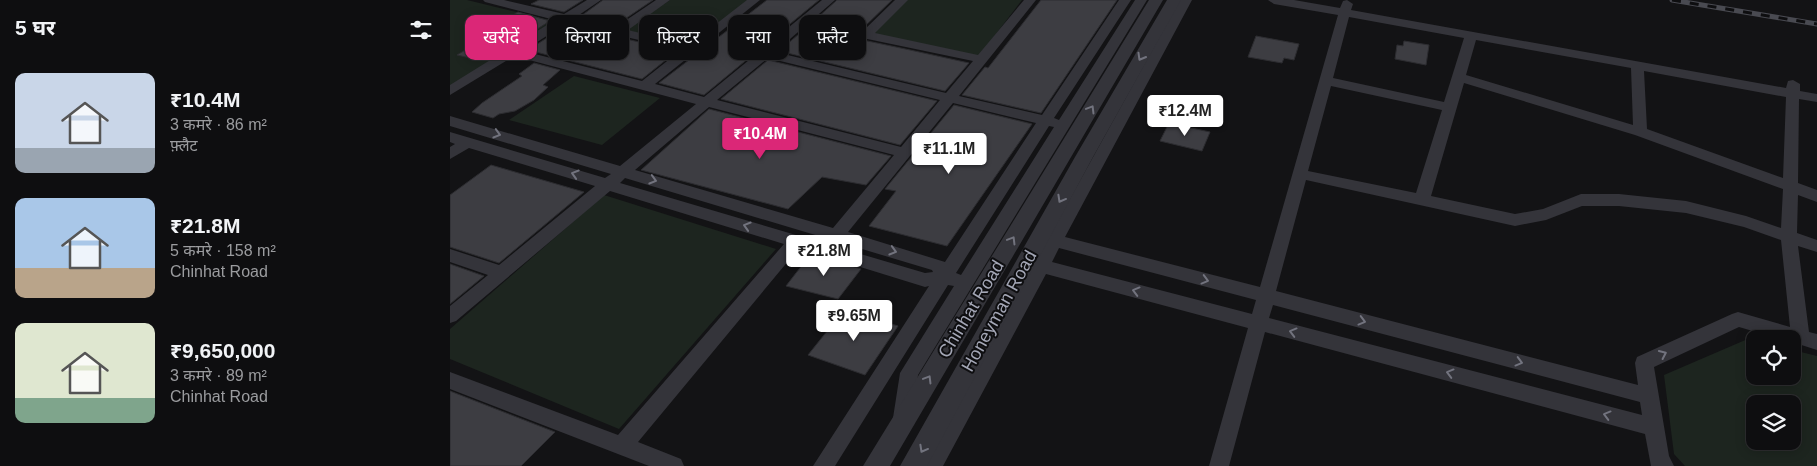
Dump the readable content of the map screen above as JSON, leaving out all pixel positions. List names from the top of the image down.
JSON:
{
  "streets": {
    "street": ["Chinhat Road", "Honeyman Road"]
  },
  "crossings": [
    ["Chinhat Road", "Honeyman Road"]
  ],
  "page": {
    "heading": "5 घर",
    "chip": [
      "खरीदें",
      "किराया",
      "फ़िल्टर",
      "नया",
      "फ़्लैट"
    ],
    "list": [
      {
        "name": "₹10.4M",
        "note": "3 कमरे · 86 m² · फ़्लैट"
      },
      {
        "name": "₹21.8M",
        "note": "5 कमरे · 158 m² · Chinhat Road"
      },
      {
        "name": "₹9,650,000",
        "note": "3 कमरे · 89 m² · Chinhat Road"
      }
    ],
    "price": [
      "₹12.4M",
      "₹10.4M",
      "₹11.1M",
      "₹21.8M",
      "₹9.65M"
    ]
  }
}
